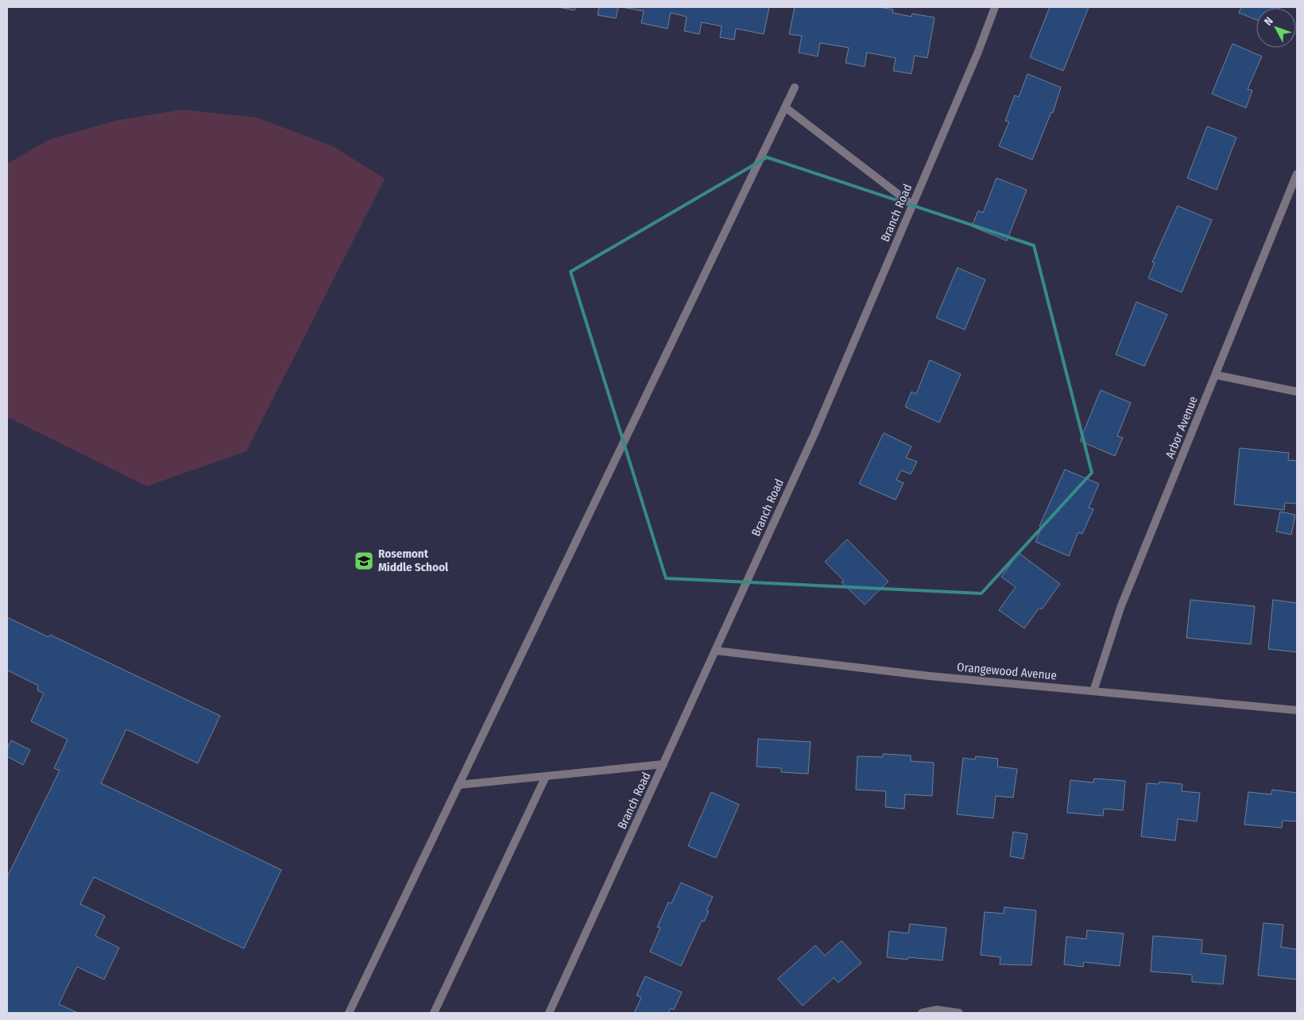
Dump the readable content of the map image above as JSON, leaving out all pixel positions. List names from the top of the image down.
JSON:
{
  "streets": {
    "street": ["Branch Road", "Arbor Avenue", "Orangewood Avenue"]
  },
  "crossings": [
    ["Branch Road", "Orangewood Avenue"],
    ["Arbor Avenue", "Orangewood Avenue"]
  ],
  "places": {
    "school or university": ["Rosemont Middle School"]
  },
  "north": "top left"
}
